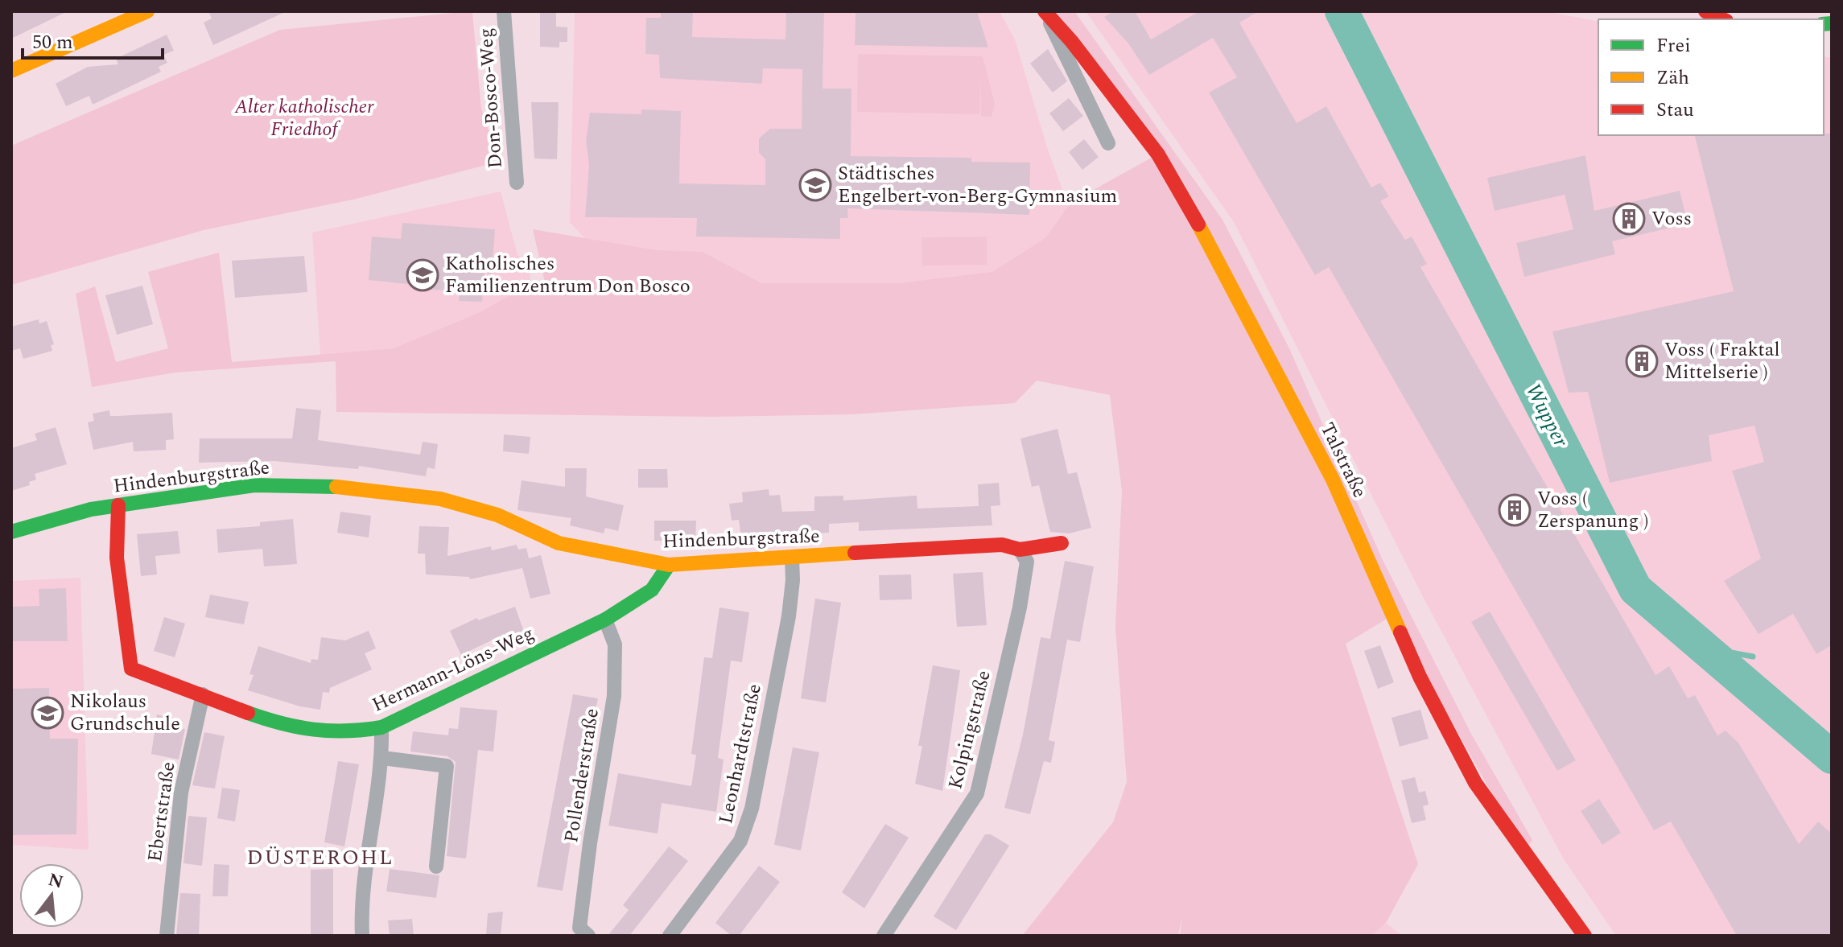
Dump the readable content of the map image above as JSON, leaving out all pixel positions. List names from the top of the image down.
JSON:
{
  "streets": {
    "street": [
      "Don-Bosco-Weg",
      "Talstraße",
      "Hindenburgstraße",
      "Hermann-Löns-Weg",
      "Kolpingstraße",
      "Leonhardtstraße",
      "Pollenderstraße",
      "Ebertstraße"
    ]
  },
  "crossings": [
    ["Hindenburgstraße", "Hermann-Löns-Weg"],
    ["Hindenburgstraße", "Kolpingstraße"],
    ["Hindenburgstraße", "Leonhardtstraße"],
    ["Hermann-Löns-Weg", "Pollenderstraße"],
    ["Hermann-Löns-Weg", "Ebertstraße"]
  ],
  "districts": ["DÜSTEROHL"],
  "water": ["Wupper"],
  "parks": ["Alter katholischer Friedhof"],
  "places": {
    "school or university": ["Städtisches Engelbert-von-Berg-Gymnasium", "Katholisches Familienzentrum Don Bosco", "Nikolaus Grundschule"],
    "building": ["Voss", "Voss ( Fraktal Mittelserie )", "Voss ( Zerspanung )"]
  },
  "legend": ["Frei", "Zäh", "Stau"],
  "scale_bar": "50 m",
  "north": "top"
}
